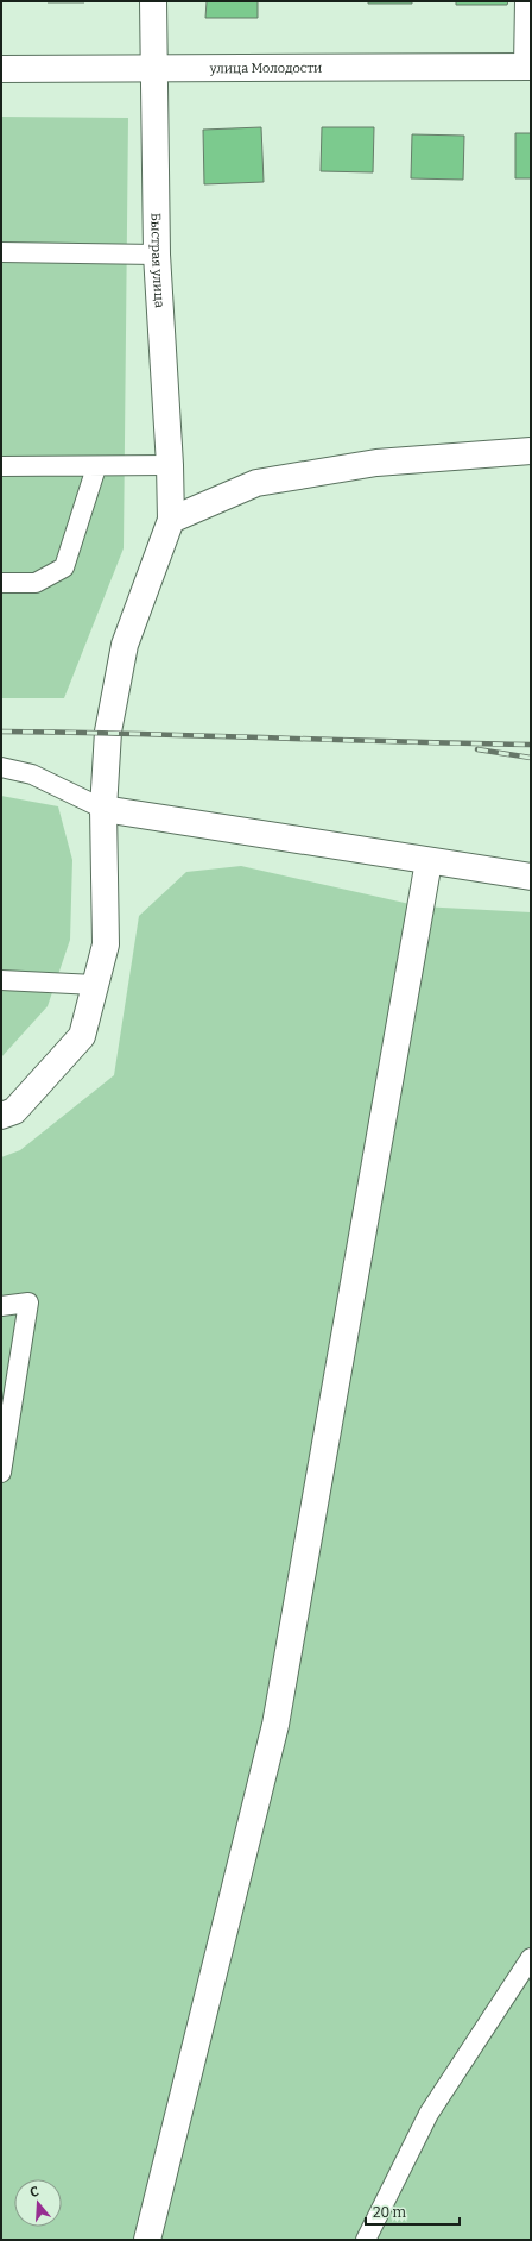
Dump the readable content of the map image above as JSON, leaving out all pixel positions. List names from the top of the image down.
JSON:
{
  "streets": {
    "street": ["улица Молодости", "Быстрая улица"]
  },
  "crossings": [
    ["улица Молодости", "Быстрая улица"]
  ],
  "scale_bar": "20 m",
  "north": "top"
}
